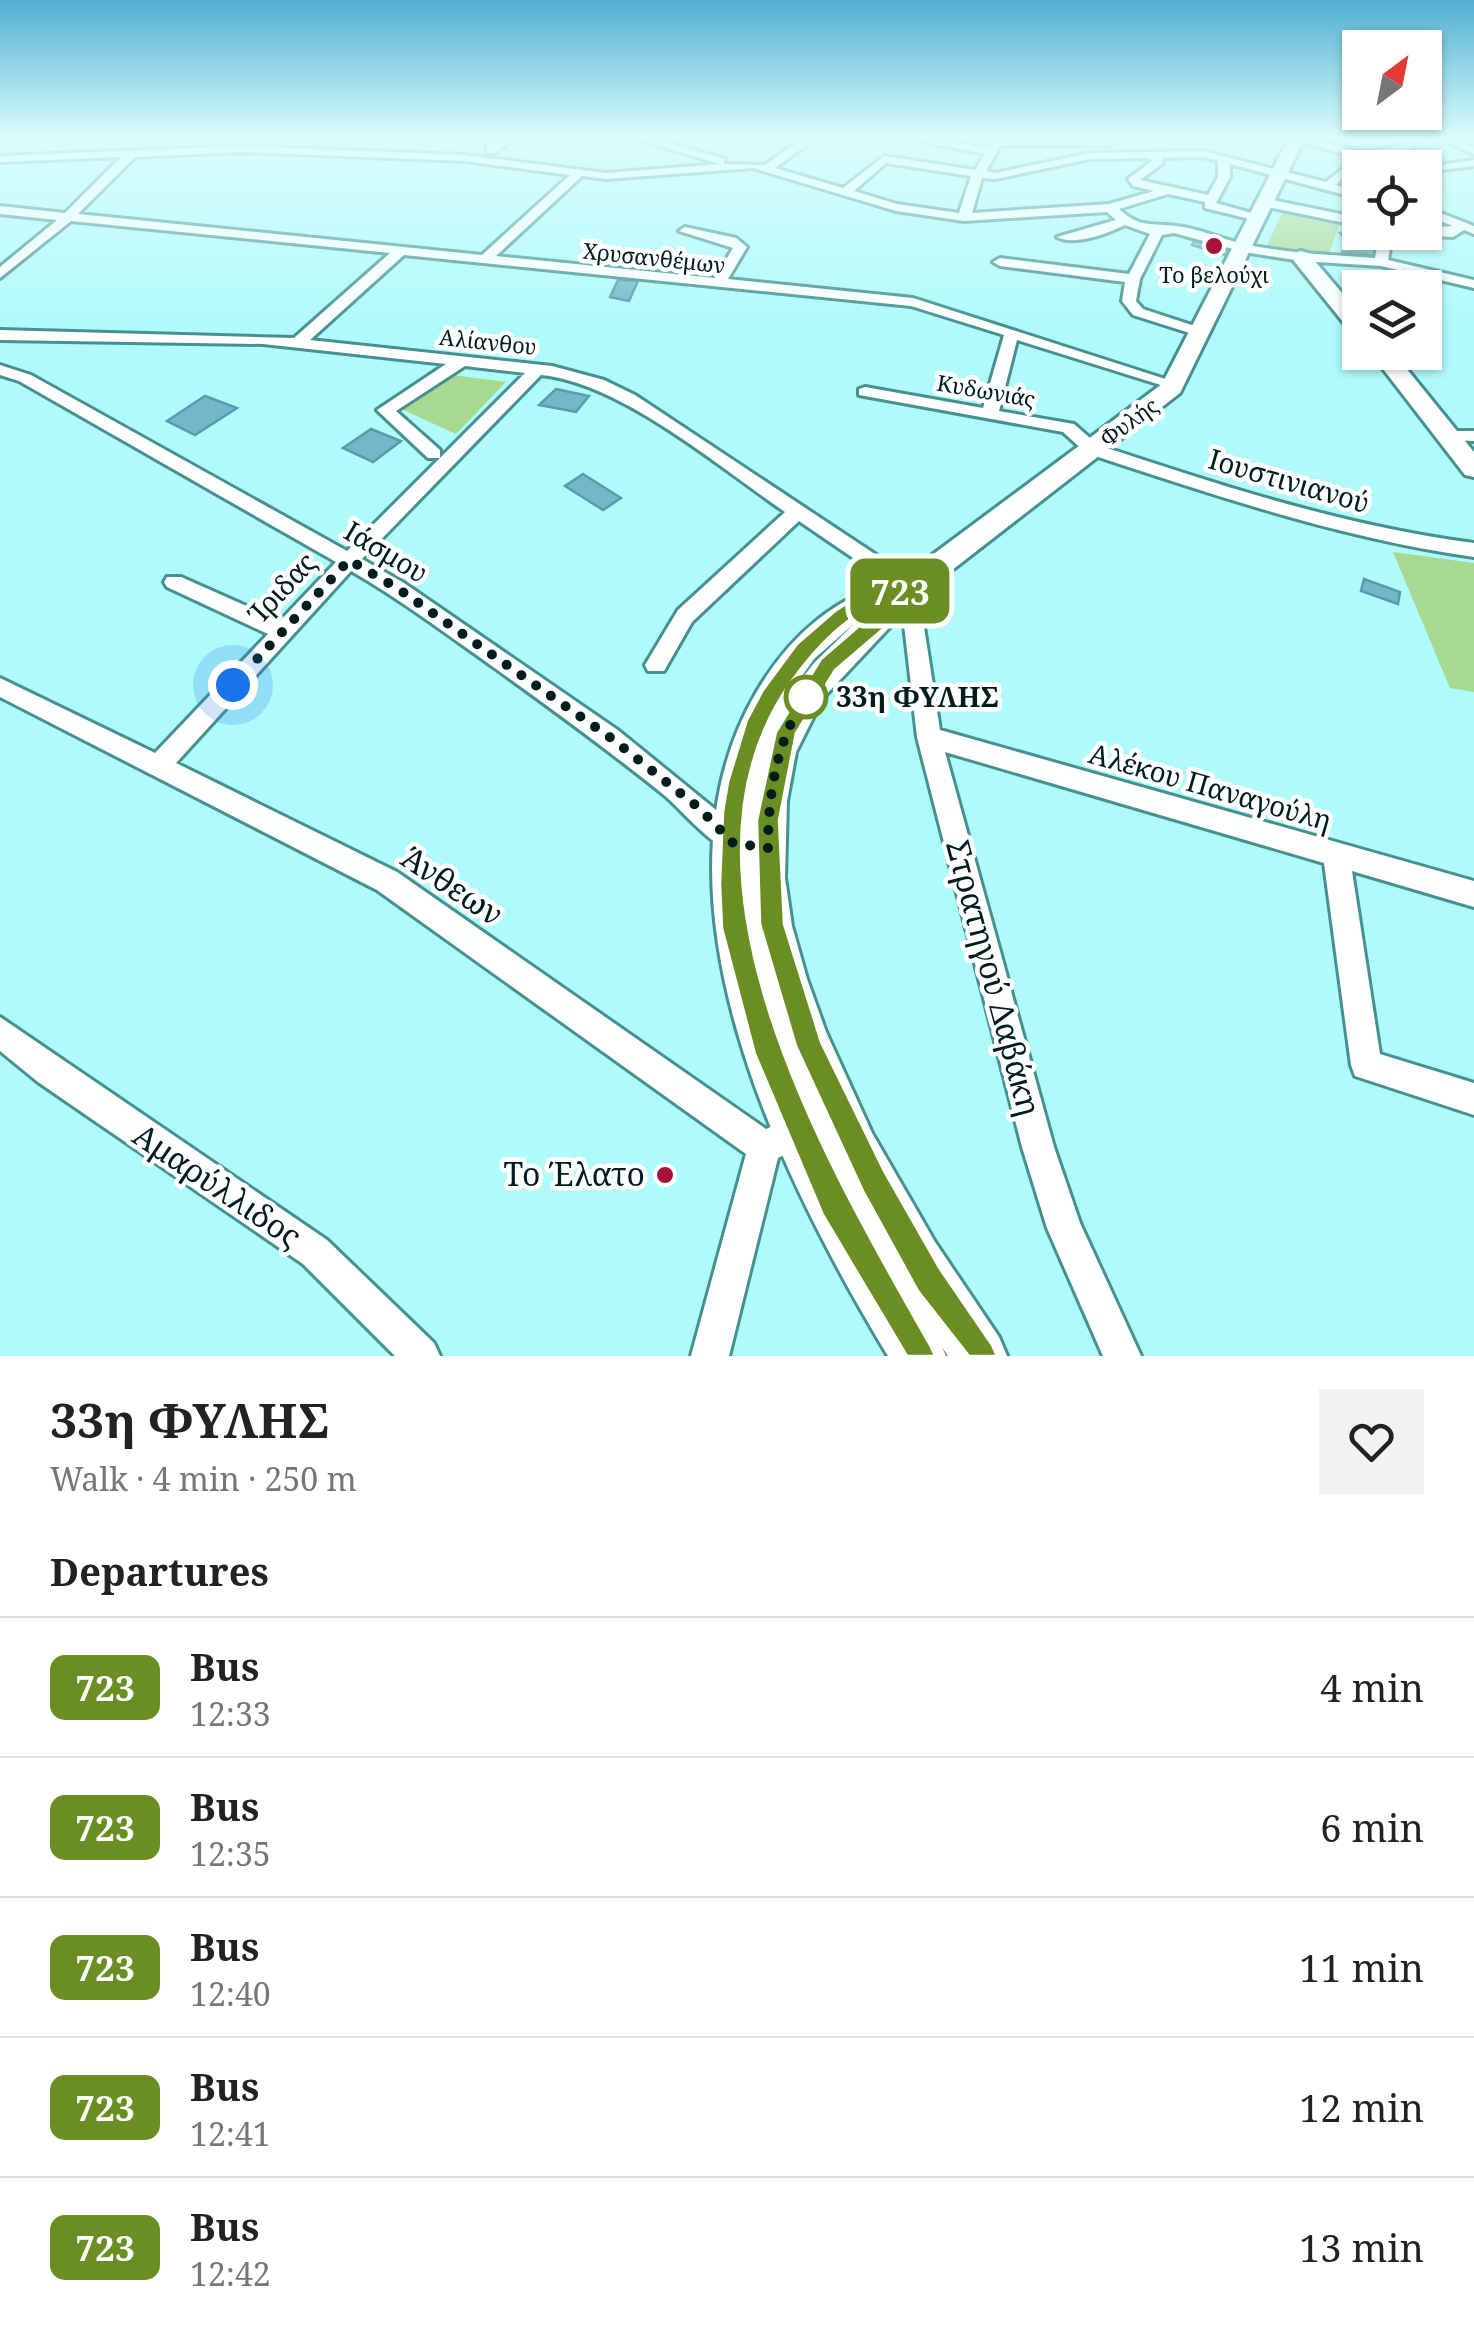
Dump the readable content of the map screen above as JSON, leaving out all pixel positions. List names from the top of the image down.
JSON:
{
  "streets": {
    "main road": ["Φυλής"],
    "street": [
      "Χρυσανθέμων",
      "Αλίανθου",
      "Κυδωνιάς",
      "Ιουστινιανού",
      "Ιάσμου",
      "Ίριδας",
      "Αλέκου Παναγούλη",
      "Άνθεων",
      "Στρατηγού Δαβάκη",
      "Αμαρύλλιδος"
    ]
  },
  "crossings": [
    ["Χρυσανθέμων", "Φυλής"],
    ["Αλίανθου", "Φυλής"],
    ["Αλίανθου", "Ίριδας"],
    ["Αλίανθου", "Στρατηγού Δαβάκη"],
    ["Κυδωνιάς", "Φυλής"],
    ["Κυδωνιάς", "Ιουστινιανού"],
    ["Φυλής", "Ιουστινιανού"],
    ["Φυλής", "Ιάσμου"],
    ["Φυλής", "Άνθεων"],
    ["Φυλής", "Στρατηγού Δαβάκη"],
    ["Ιάσμου", "Ίριδας"],
    ["Ίριδας", "Άνθεων"],
    ["Αλέκου Παναγούλη", "Στρατηγού Δαβάκη"]
  ],
  "places": ["Το βελούχι", "33η ΦΥΛΗΣ", "Το Έλατο"],
  "lines": ["bus line 723"],
  "north": "top right",
  "page": {
    "on_map": "723",
    "heading": [
      ["33η ΦΥΛΗΣ", "Walk · 4 min · 250 m"],
      "Departures"
    ],
    "list": [
      {
        "mark": "723",
        "name": "Bus",
        "note": "12:33",
        "value": "4 min"
      },
      {
        "mark": "723",
        "name": "Bus",
        "note": "12:35",
        "value": "6 min"
      },
      {
        "mark": "723",
        "name": "Bus",
        "note": "12:40",
        "value": "11 min"
      },
      {
        "mark": "723",
        "name": "Bus",
        "note": "12:41",
        "value": "12 min"
      },
      {
        "mark": "723",
        "name": "Bus",
        "note": "12:42",
        "value": "13 min"
      }
    ]
  }
}
